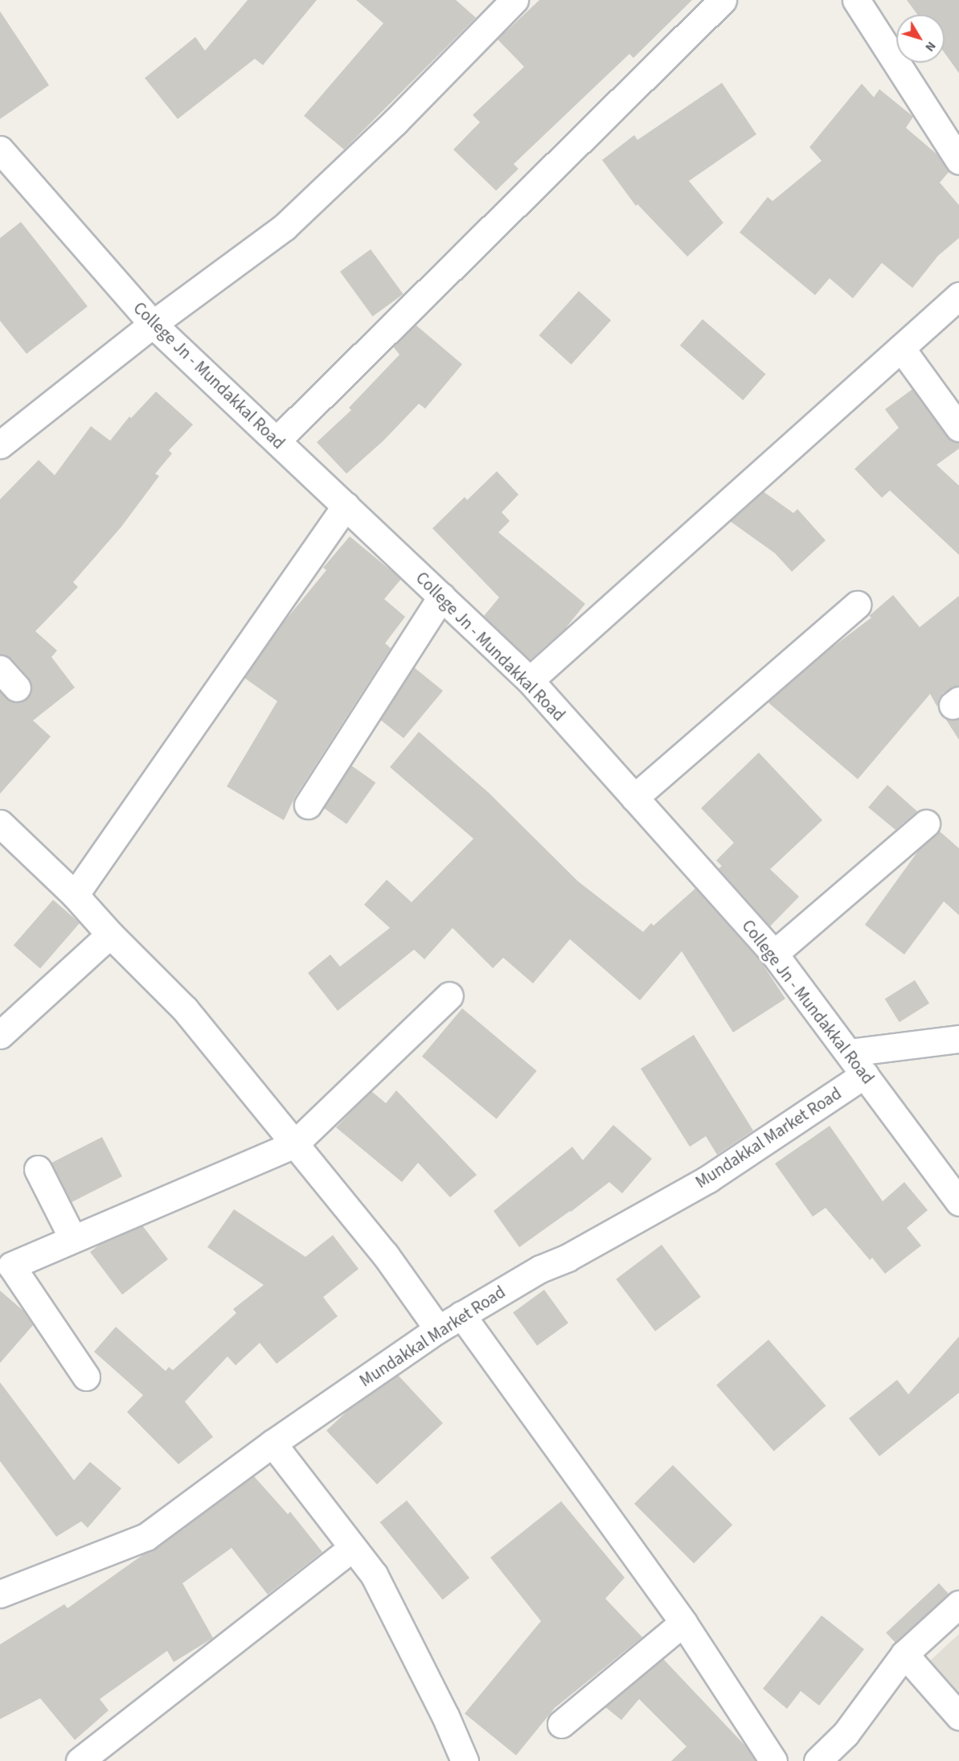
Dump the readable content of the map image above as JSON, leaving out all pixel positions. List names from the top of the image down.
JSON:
{
  "streets": {
    "street": ["College Jn - Mundakkal Road", "Mundakkal Market Road"]
  },
  "crossings": [
    ["College Jn - Mundakkal Road", "Mundakkal Market Road"]
  ],
  "north": "bottom right"
}
